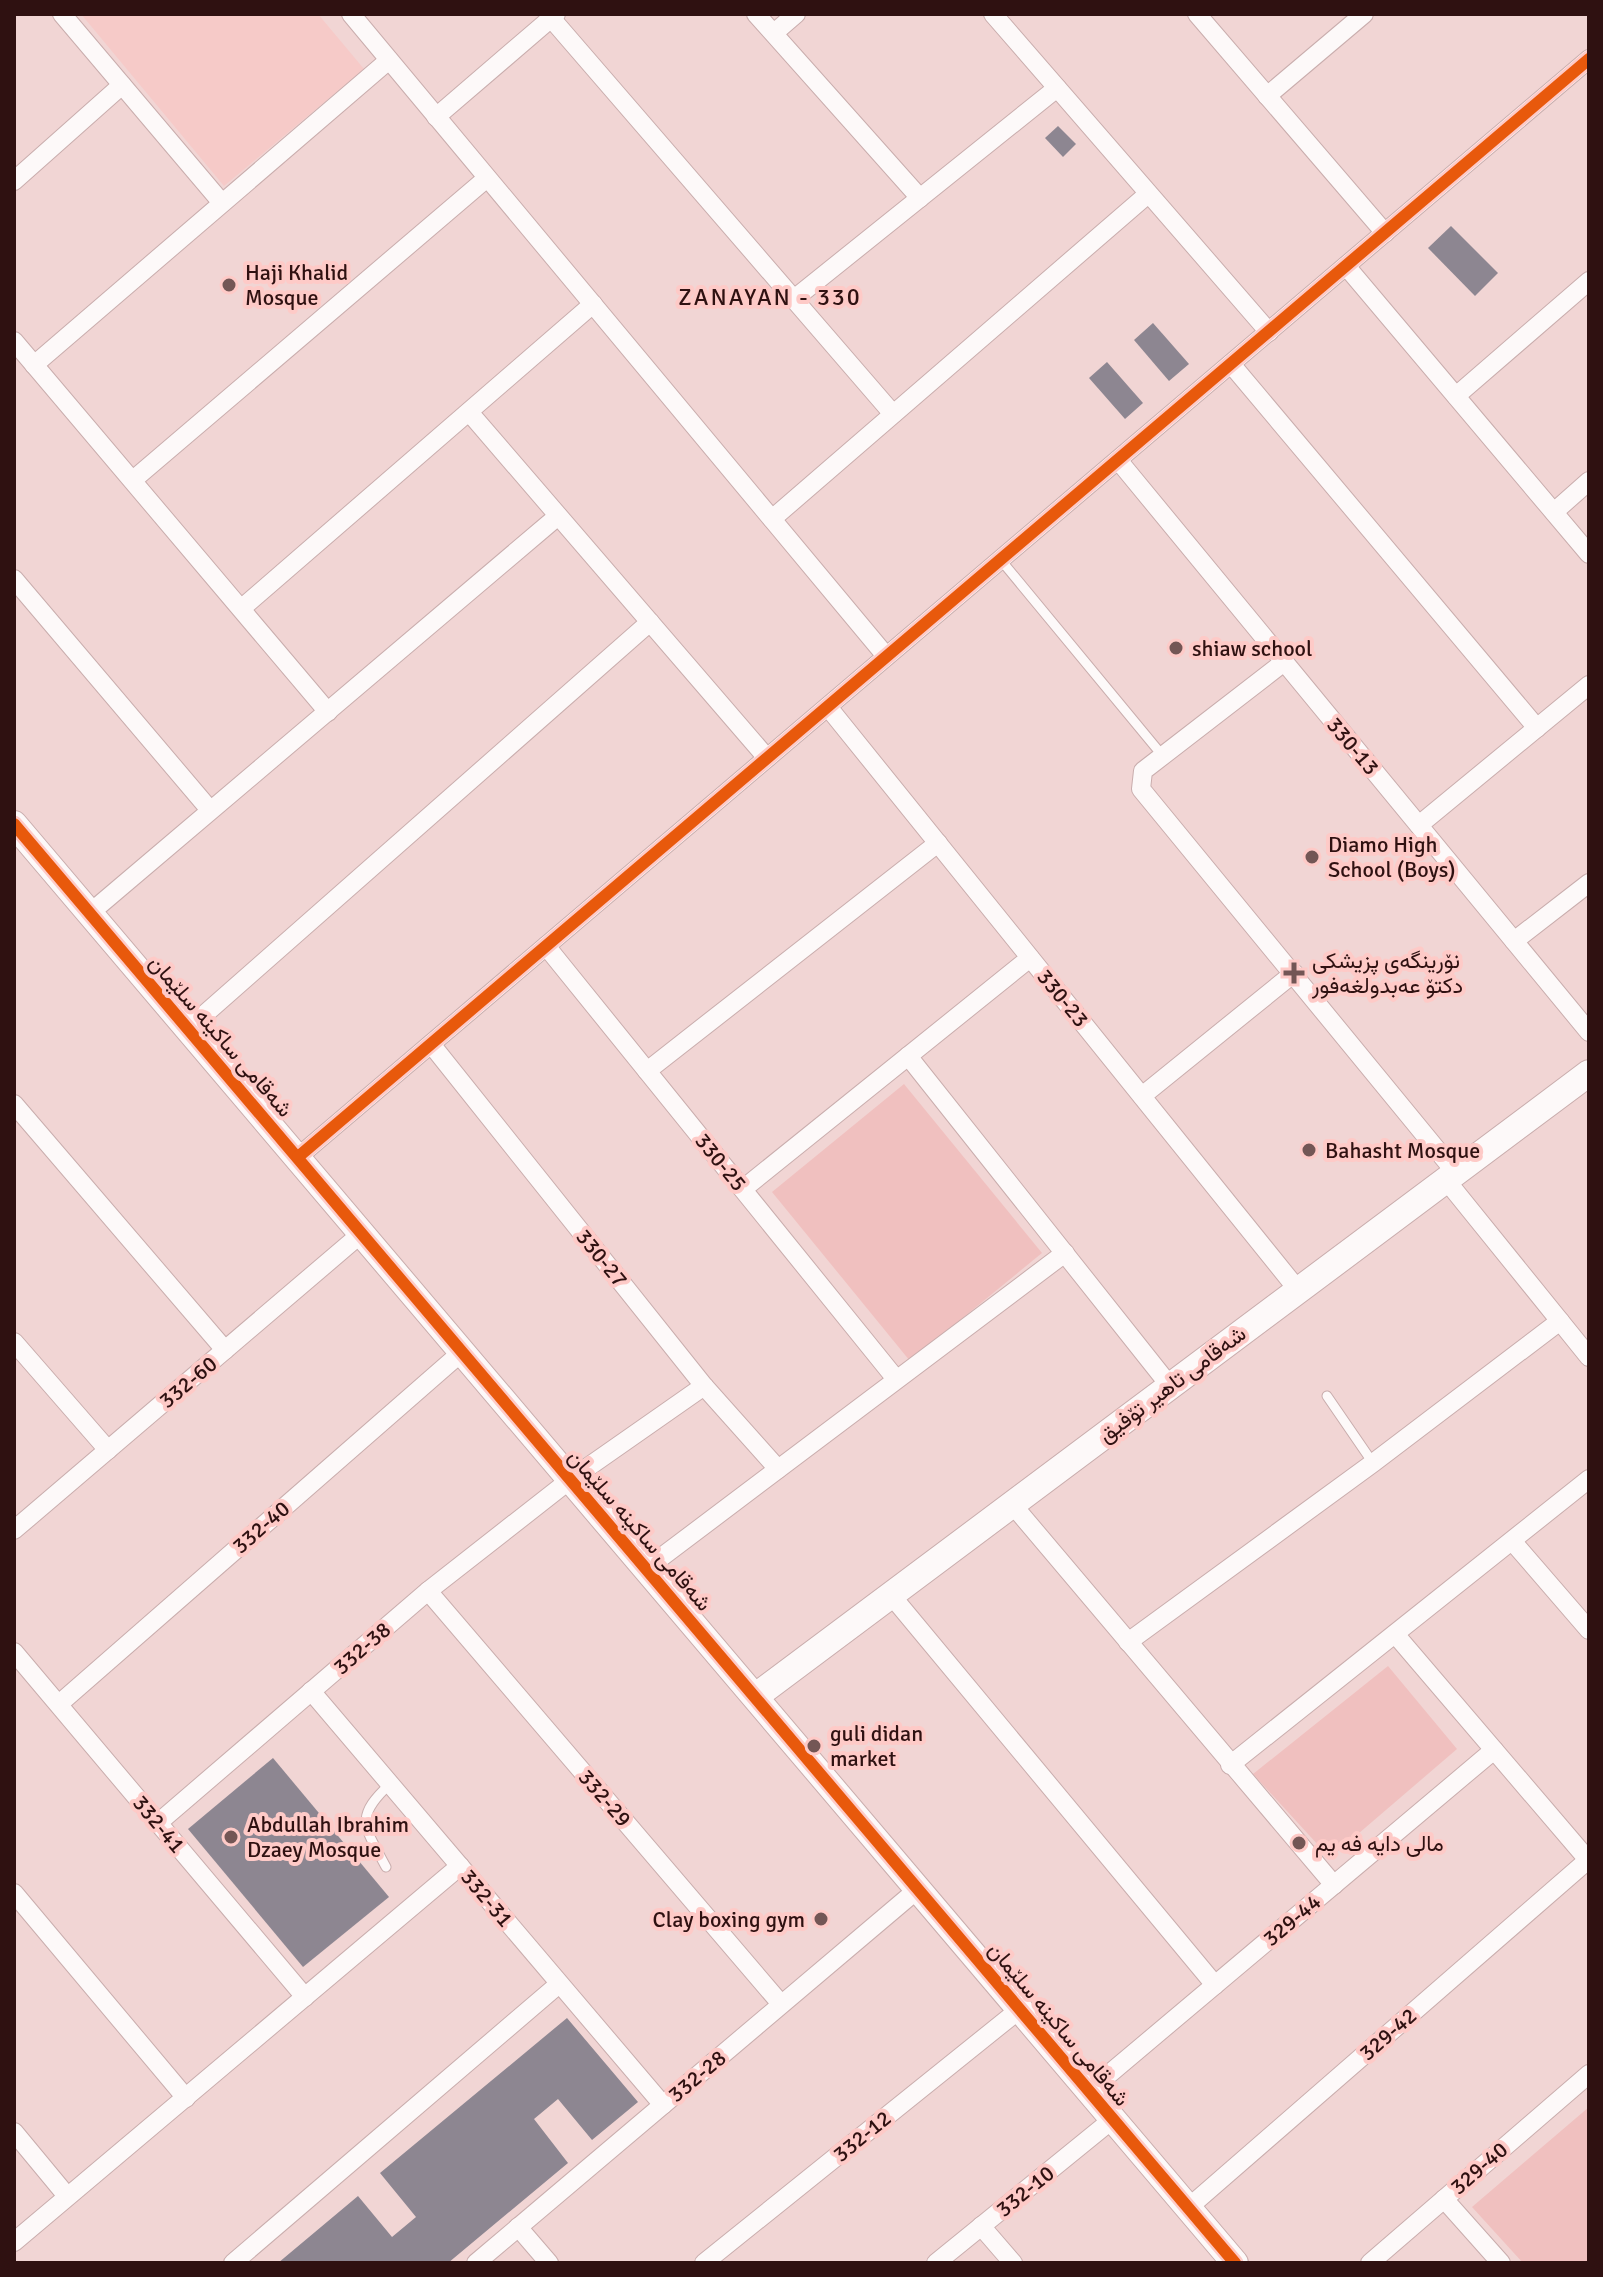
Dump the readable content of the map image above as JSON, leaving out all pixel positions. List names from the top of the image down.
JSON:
{
  "streets": {
    "street": [
      "330-13",
      "330-23",
      "شەقامی ساکینە سلێمان",
      "330-25",
      "330-27",
      "332-60",
      "شەقامی تاهیر تۆفیق",
      "332-40",
      "332-38",
      "332-29",
      "332-41",
      "332-31",
      "329-44",
      "329-42",
      "332-28",
      "332-12",
      "329-40",
      "332-10"
    ]
  },
  "crossings": [
    ["330-23", "شەقامی تاهیر تۆفیق"],
    ["شەقامی ساکینە سلێمان", "332-60"],
    ["شەقامی ساکینە سلێمان", "شەقامی تاهیر تۆفیق"],
    ["شەقامی ساکینە سلێمان", "332-40"],
    ["شەقامی ساکینە سلێمان", "332-38"],
    ["شەقامی ساکینە سلێمان", "329-44"],
    ["شەقامی ساکینە سلێمان", "329-42"],
    ["شەقامی ساکینە سلێمان", "332-28"],
    ["شەقامی ساکینە سلێمان", "332-12"],
    ["شەقامی ساکینە سلێمان", "332-10"],
    ["330-27", "332-38"],
    ["332-40", "332-41"],
    ["332-38", "332-29"],
    ["332-38", "332-41"],
    ["332-38", "332-31"],
    ["332-29", "332-28"],
    ["332-31", "332-28"]
  ],
  "districts": ["ZANAYAN - 330"],
  "places": {
    "other": [
      "Haji Khalid Mosque",
      "shiaw school",
      "Diamo High School (Boys)",
      "Bahasht Mosque",
      "guli didan market",
      "Abdullah Ibrahim Dzaey Mosque",
      "مالى دايه فه يم",
      "Clay boxing gym"
    ],
    "health": ["نۆرینگەی پزیشکی دکتۆ عەبدولغەفور"]
  }
}
